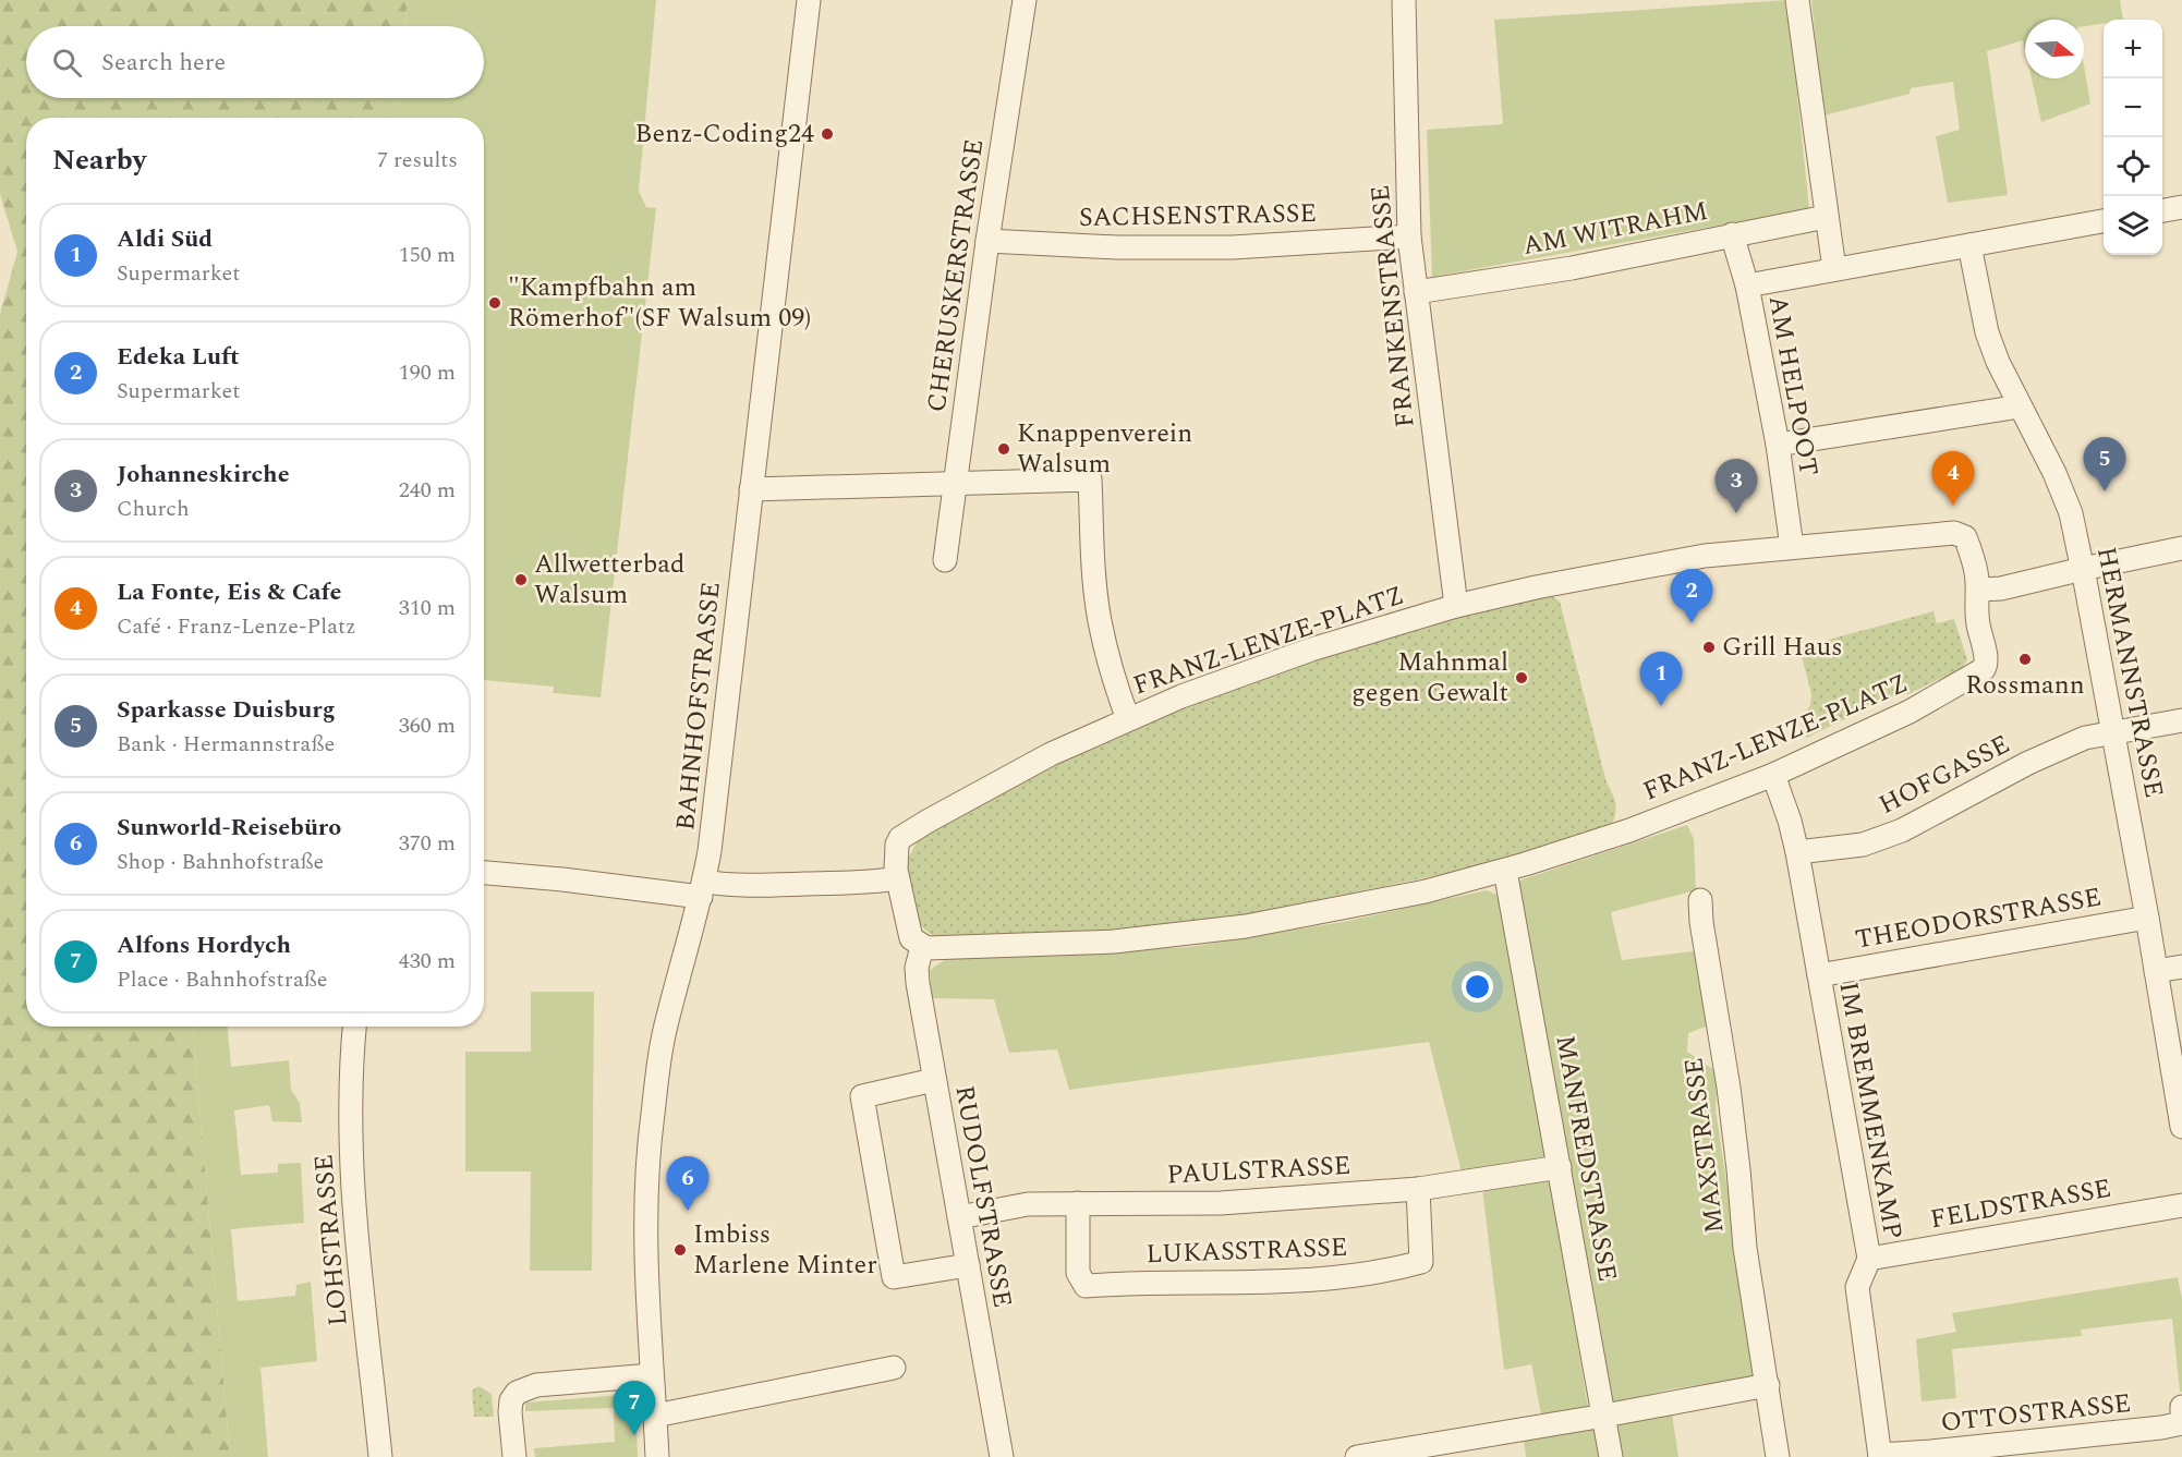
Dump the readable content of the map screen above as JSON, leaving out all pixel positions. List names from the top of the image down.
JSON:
{
  "streets": {
    "street": [
      "SACHSENSTRASSE",
      "AM WITRAHM",
      "CHERUSKERSTRASSE",
      "FRANKENSTRASSE",
      "AM HELPOOT",
      "FRANZ-LENZE-PLATZ",
      "HERMANNSTRASSE",
      "BAHNHOFSTRASSE",
      "HOFGASSE",
      "THEODORSTRASSE",
      "IM BREMMENKAMP",
      "MAXSTRASSE",
      "MANFREDSTRASSE",
      "PAULSTRASSE",
      "RUDOLFSTRASSE",
      "FELDSTRASSE",
      "LOHSTRASSE",
      "LUKASSTRASSE",
      "OTTOSTRASSE"
    ]
  },
  "crossings": [
    ["SACHSENSTRASSE", "CHERUSKERSTRASSE"],
    ["SACHSENSTRASSE", "FRANKENSTRASSE"],
    ["AM WITRAHM", "FRANKENSTRASSE"],
    ["AM WITRAHM", "AM HELPOOT"],
    ["FRANKENSTRASSE", "FRANZ-LENZE-PLATZ"],
    ["AM HELPOOT", "FRANZ-LENZE-PLATZ"],
    ["FRANZ-LENZE-PLATZ", "IM BREMMENKAMP"],
    ["FRANZ-LENZE-PLATZ", "MANFREDSTRASSE"],
    ["FRANZ-LENZE-PLATZ", "RUDOLFSTRASSE"],
    ["HERMANNSTRASSE", "HOFGASSE"],
    ["HERMANNSTRASSE", "THEODORSTRASSE"],
    ["HOFGASSE", "IM BREMMENKAMP"],
    ["THEODORSTRASSE", "IM BREMMENKAMP"],
    ["IM BREMMENKAMP", "FELDSTRASSE"],
    ["IM BREMMENKAMP", "OTTOSTRASSE"],
    ["MANFREDSTRASSE", "PAULSTRASSE"],
    ["PAULSTRASSE", "RUDOLFSTRASSE"],
    ["PAULSTRASSE", "LUKASSTRASSE"]
  ],
  "places": [
    "Benz-Coding24",
    "\"Kampfbahn am Römerhof\"(SF Walsum 09)",
    "Knappenverein Walsum",
    "Allwetterbad Walsum",
    "Grill Haus",
    "Rossmann",
    "Mahnmal gegen Gewalt",
    "Imbiss Marlene Minter"
  ],
  "north": "right",
  "page": {
    "map_buttons": ["+", "−"],
    "search": "Search here",
    "heading": ["Nearby", "7 results"],
    "list": [
      {
        "mark": "1",
        "name": "Aldi Süd",
        "note": "Supermarket",
        "value": "150 m"
      },
      {
        "mark": "2",
        "name": "Edeka Luft",
        "note": "Supermarket",
        "value": "190 m"
      },
      {
        "mark": "3",
        "name": "Johanneskirche",
        "note": "Church",
        "value": "240 m"
      },
      {
        "mark": "4",
        "name": "La Fonte, Eis & Cafe",
        "note": "Café · Franz-Lenze-Platz",
        "value": "310 m"
      },
      {
        "mark": "5",
        "name": "Sparkasse Duisburg",
        "note": "Bank · Hermannstraße",
        "value": "360 m"
      },
      {
        "mark": "6",
        "name": "Sunworld-Reisebüro",
        "note": "Shop · Bahnhofstraße",
        "value": "370 m"
      },
      {
        "mark": "7",
        "name": "Alfons Hordych",
        "note": "Place · Bahnhofstraße",
        "value": "430 m"
      }
    ],
    "pins": [
      "5",
      "4",
      "3",
      "2",
      "1",
      "6",
      "7"
    ]
  }
}
